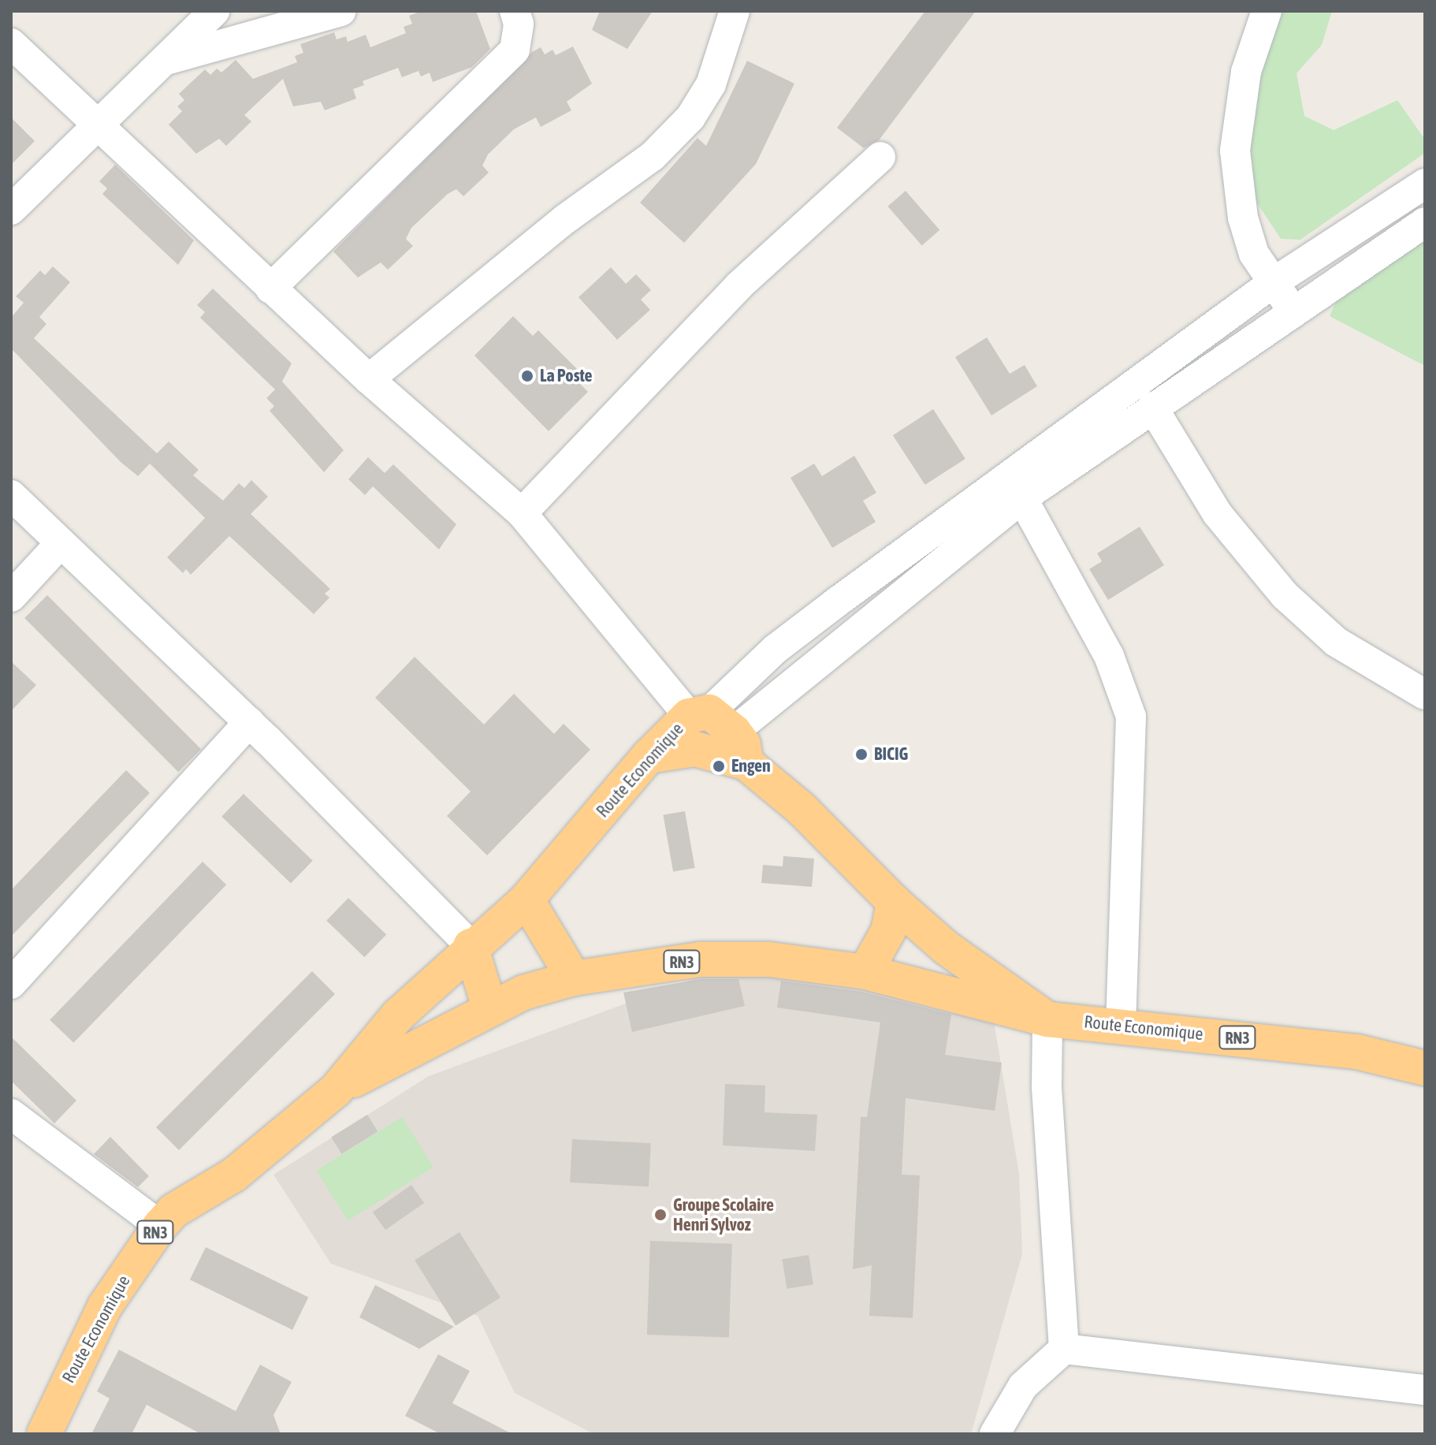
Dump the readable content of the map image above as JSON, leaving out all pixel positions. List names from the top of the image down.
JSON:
{
  "streets": {
    "highway": ["Route Economique", "RN3"]
  },
  "places": [
    "La Poste",
    "BICIG",
    "Engen",
    "Groupe Scolaire Henri Sylvoz"
  ]
}
